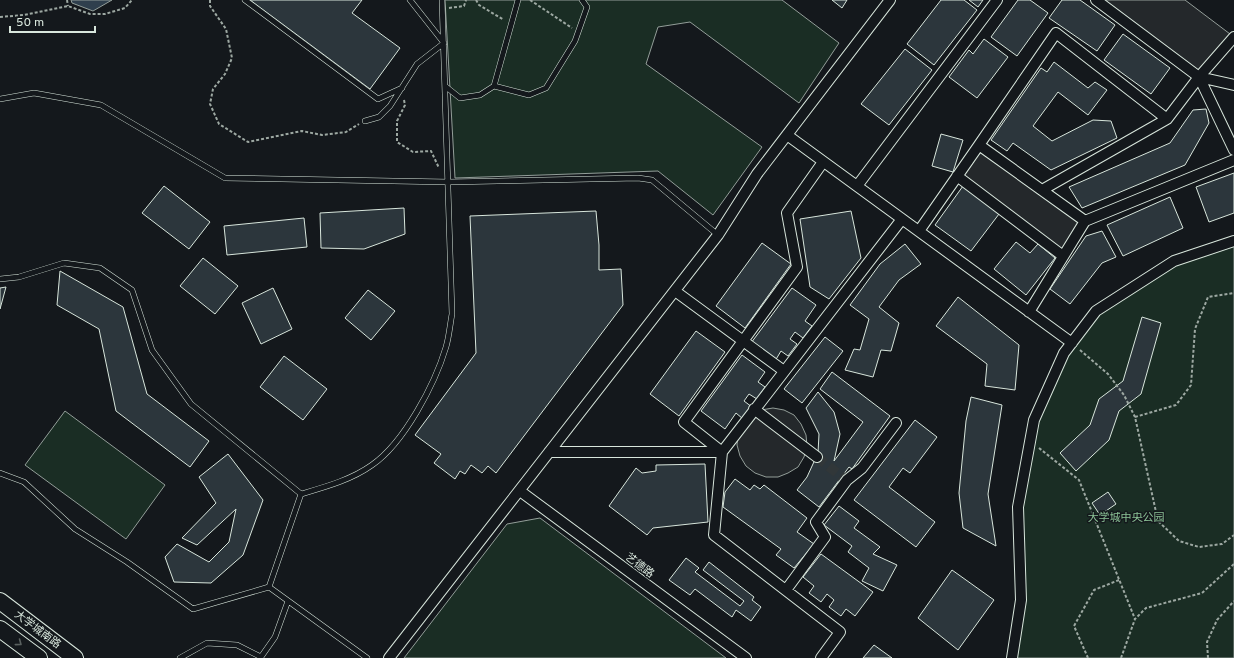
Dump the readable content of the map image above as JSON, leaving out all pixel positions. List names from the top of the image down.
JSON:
{
  "streets": {
    "main road": ["大学城南路"],
    "street": ["艺德路"]
  },
  "parks": ["大学城中央公园"],
  "scale_bar": "50 m"
}
